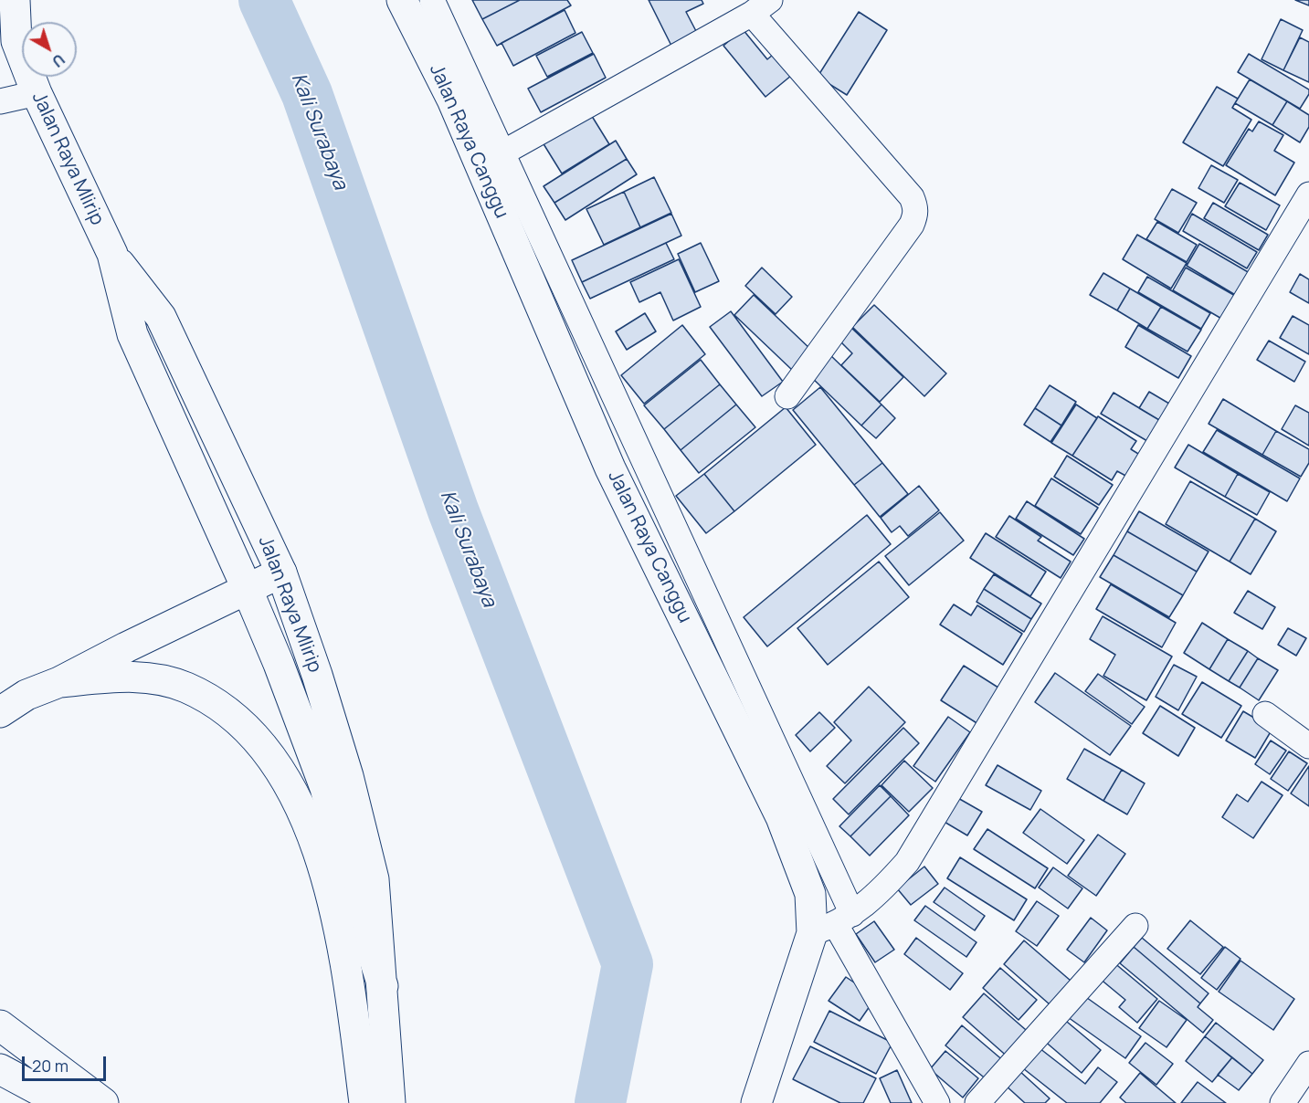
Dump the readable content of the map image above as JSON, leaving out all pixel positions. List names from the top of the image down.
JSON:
{
  "streets": {
    "main road": ["Jalan Raya Canggu", "Jalan Raya Mlirip"]
  },
  "water": ["Kali Surabaya"],
  "scale_bar": "20 m",
  "north": "bottom right"
}
